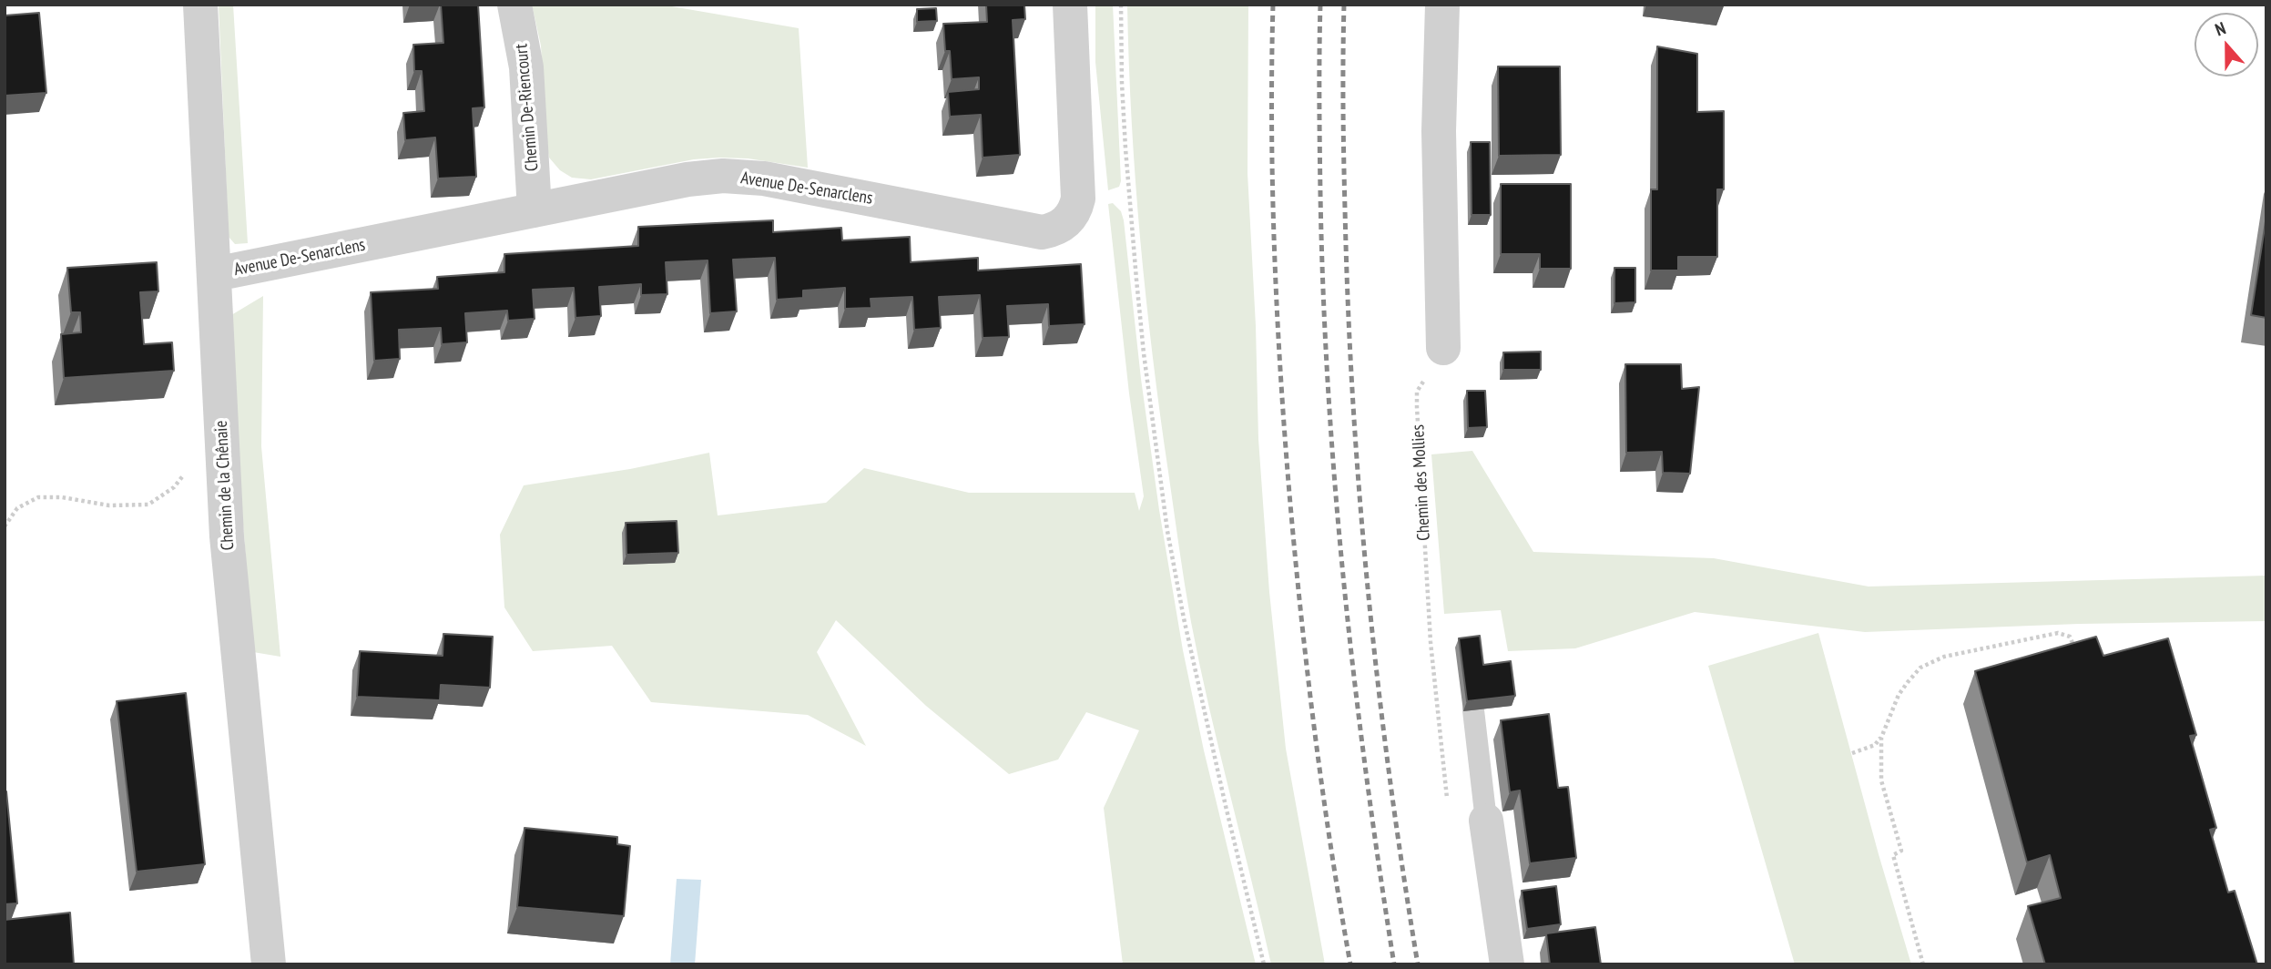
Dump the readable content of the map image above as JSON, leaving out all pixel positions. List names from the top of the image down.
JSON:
{
  "streets": {
    "street": ["Chemin De-Riencourt", "Avenue De-Senarclens", "Chemin de la Chênaie"],
    "path": ["Chemin des Mollies"]
  },
  "crossings": [
    ["Chemin De-Riencourt", "Avenue De-Senarclens"],
    ["Avenue De-Senarclens", "Chemin de la Chênaie"]
  ],
  "north": "top"
}
